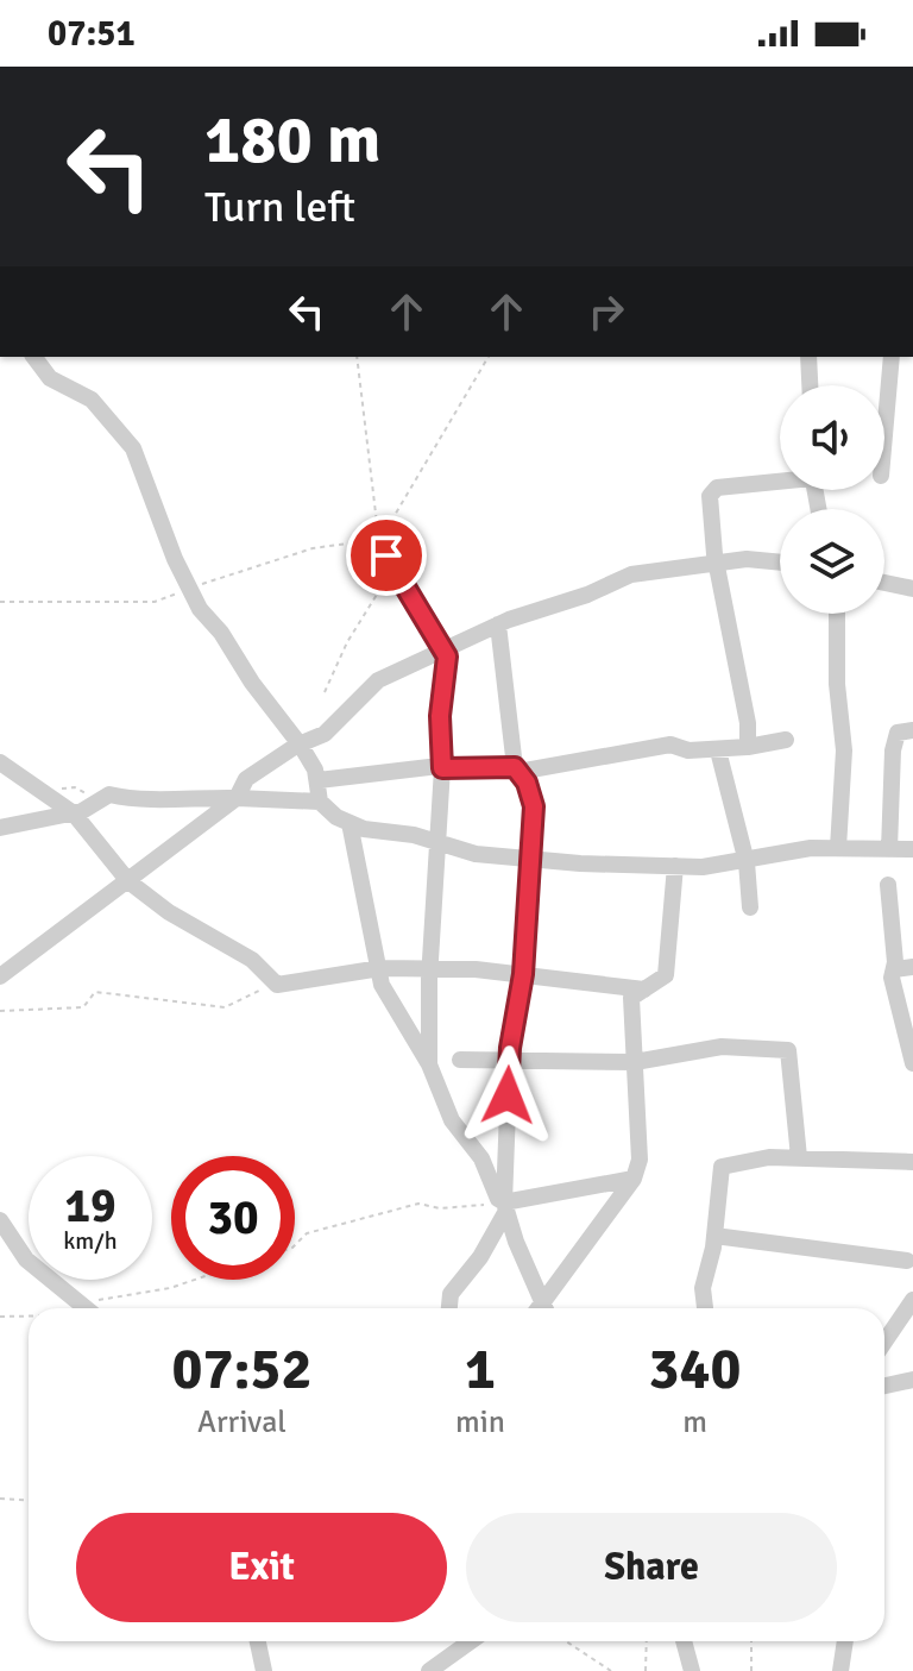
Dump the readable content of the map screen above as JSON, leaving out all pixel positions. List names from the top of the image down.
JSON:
{
  "page": {
    "status": "07:51",
    "turn": ["180 m", "Turn left"],
    "speed": "19 km/h",
    "limit": "30",
    "eta": [
      "07:52",
      "Arrival",
      "1",
      "min",
      "340",
      "m"
    ],
    "buttons": ["Exit", "Share"]
  }
}
